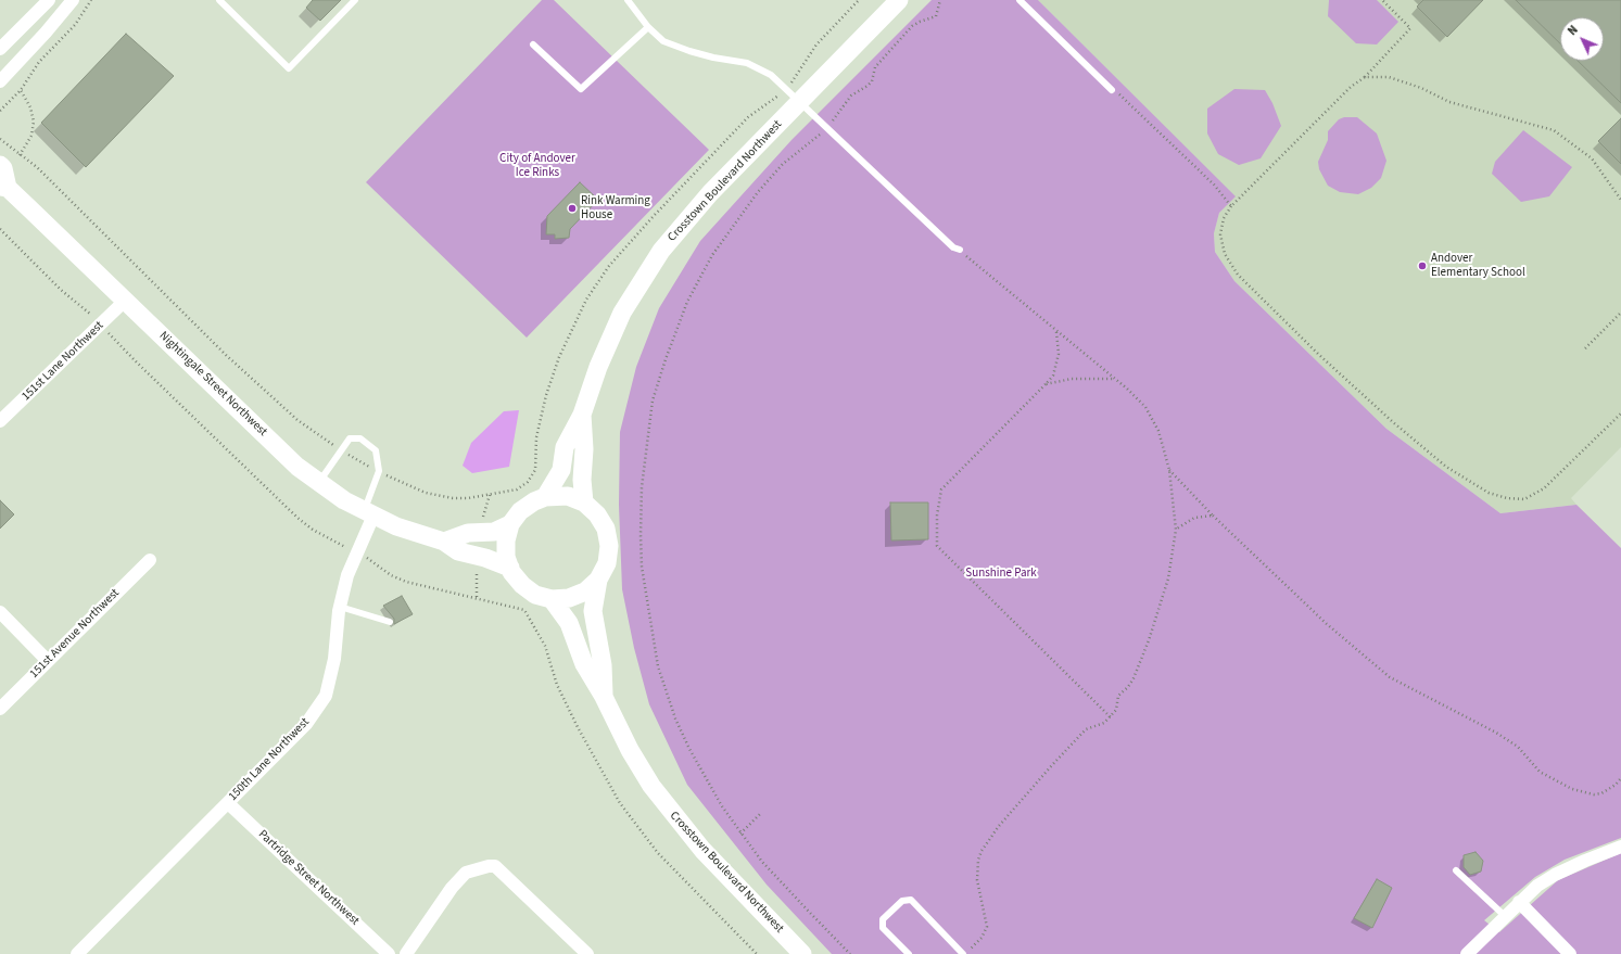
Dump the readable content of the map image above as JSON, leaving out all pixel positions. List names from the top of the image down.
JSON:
{
  "streets": {
    "street": [
      "Crosstown Boulevard Northwest",
      "151st Lane Northwest",
      "Nightingale Street Northwest",
      "151st Avenue Northwest",
      "150th Lane Northwest",
      "Partridge Street Northwest"
    ]
  },
  "crossings": [
    ["Crosstown Boulevard Northwest", "Nightingale Street Northwest"],
    ["151st Lane Northwest", "Nightingale Street Northwest"],
    ["Nightingale Street Northwest", "150th Lane Northwest"],
    ["150th Lane Northwest", "Partridge Street Northwest"]
  ],
  "parks": ["City of Andover Ice Rinks", "Sunshine Park"],
  "places": ["Rink Warming House", "Andover Elementary School"],
  "north": "top left"
}
